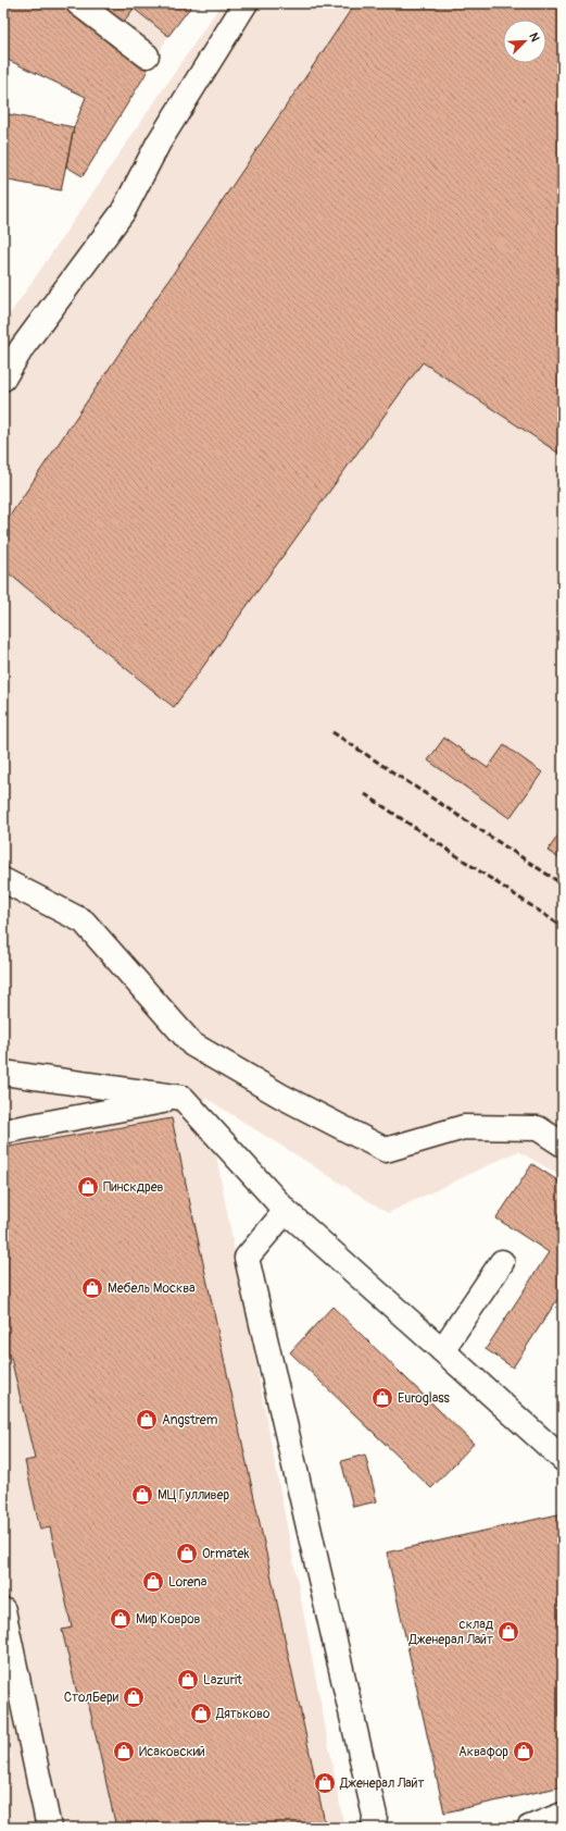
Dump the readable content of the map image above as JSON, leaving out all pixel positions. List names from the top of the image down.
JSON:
{
  "places": {
    "shop": [
      "Пинскдрев",
      "Мебель Москва",
      "Euroglass",
      "Angstrem",
      "МЦ Гулливер",
      "Ormatek",
      "Lorena",
      "Мир Ковров",
      "склад Дженерал Лайт",
      "Lazurit",
      "СтолБери",
      "Дятьково",
      "Исаковский",
      "Аквафор",
      "Дженерал Лайт"
    ]
  },
  "north": "top right"
}
